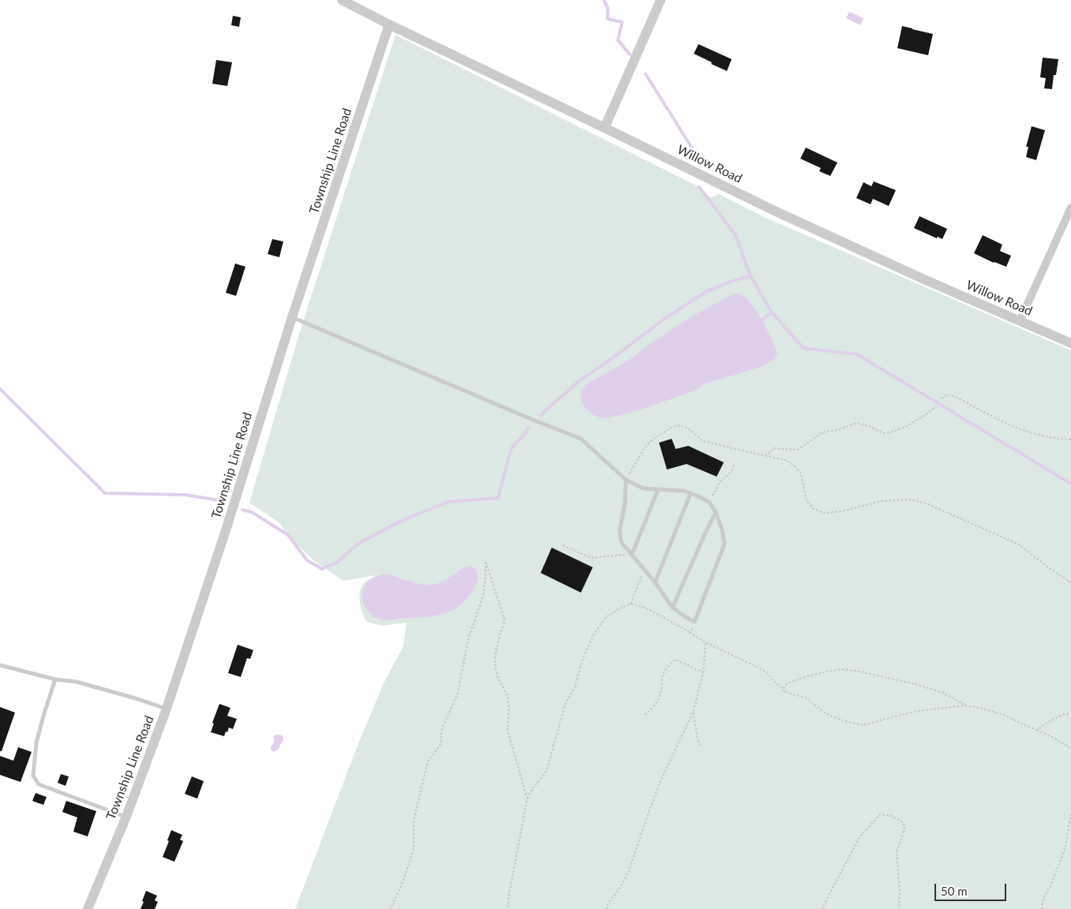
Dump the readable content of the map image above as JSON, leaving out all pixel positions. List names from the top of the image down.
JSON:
{
  "streets": {
    "street": ["Township Line Road", "Willow Road"]
  },
  "crossings": [
    ["Township Line Road", "Willow Road"]
  ],
  "scale_bar": "50 m"
}
